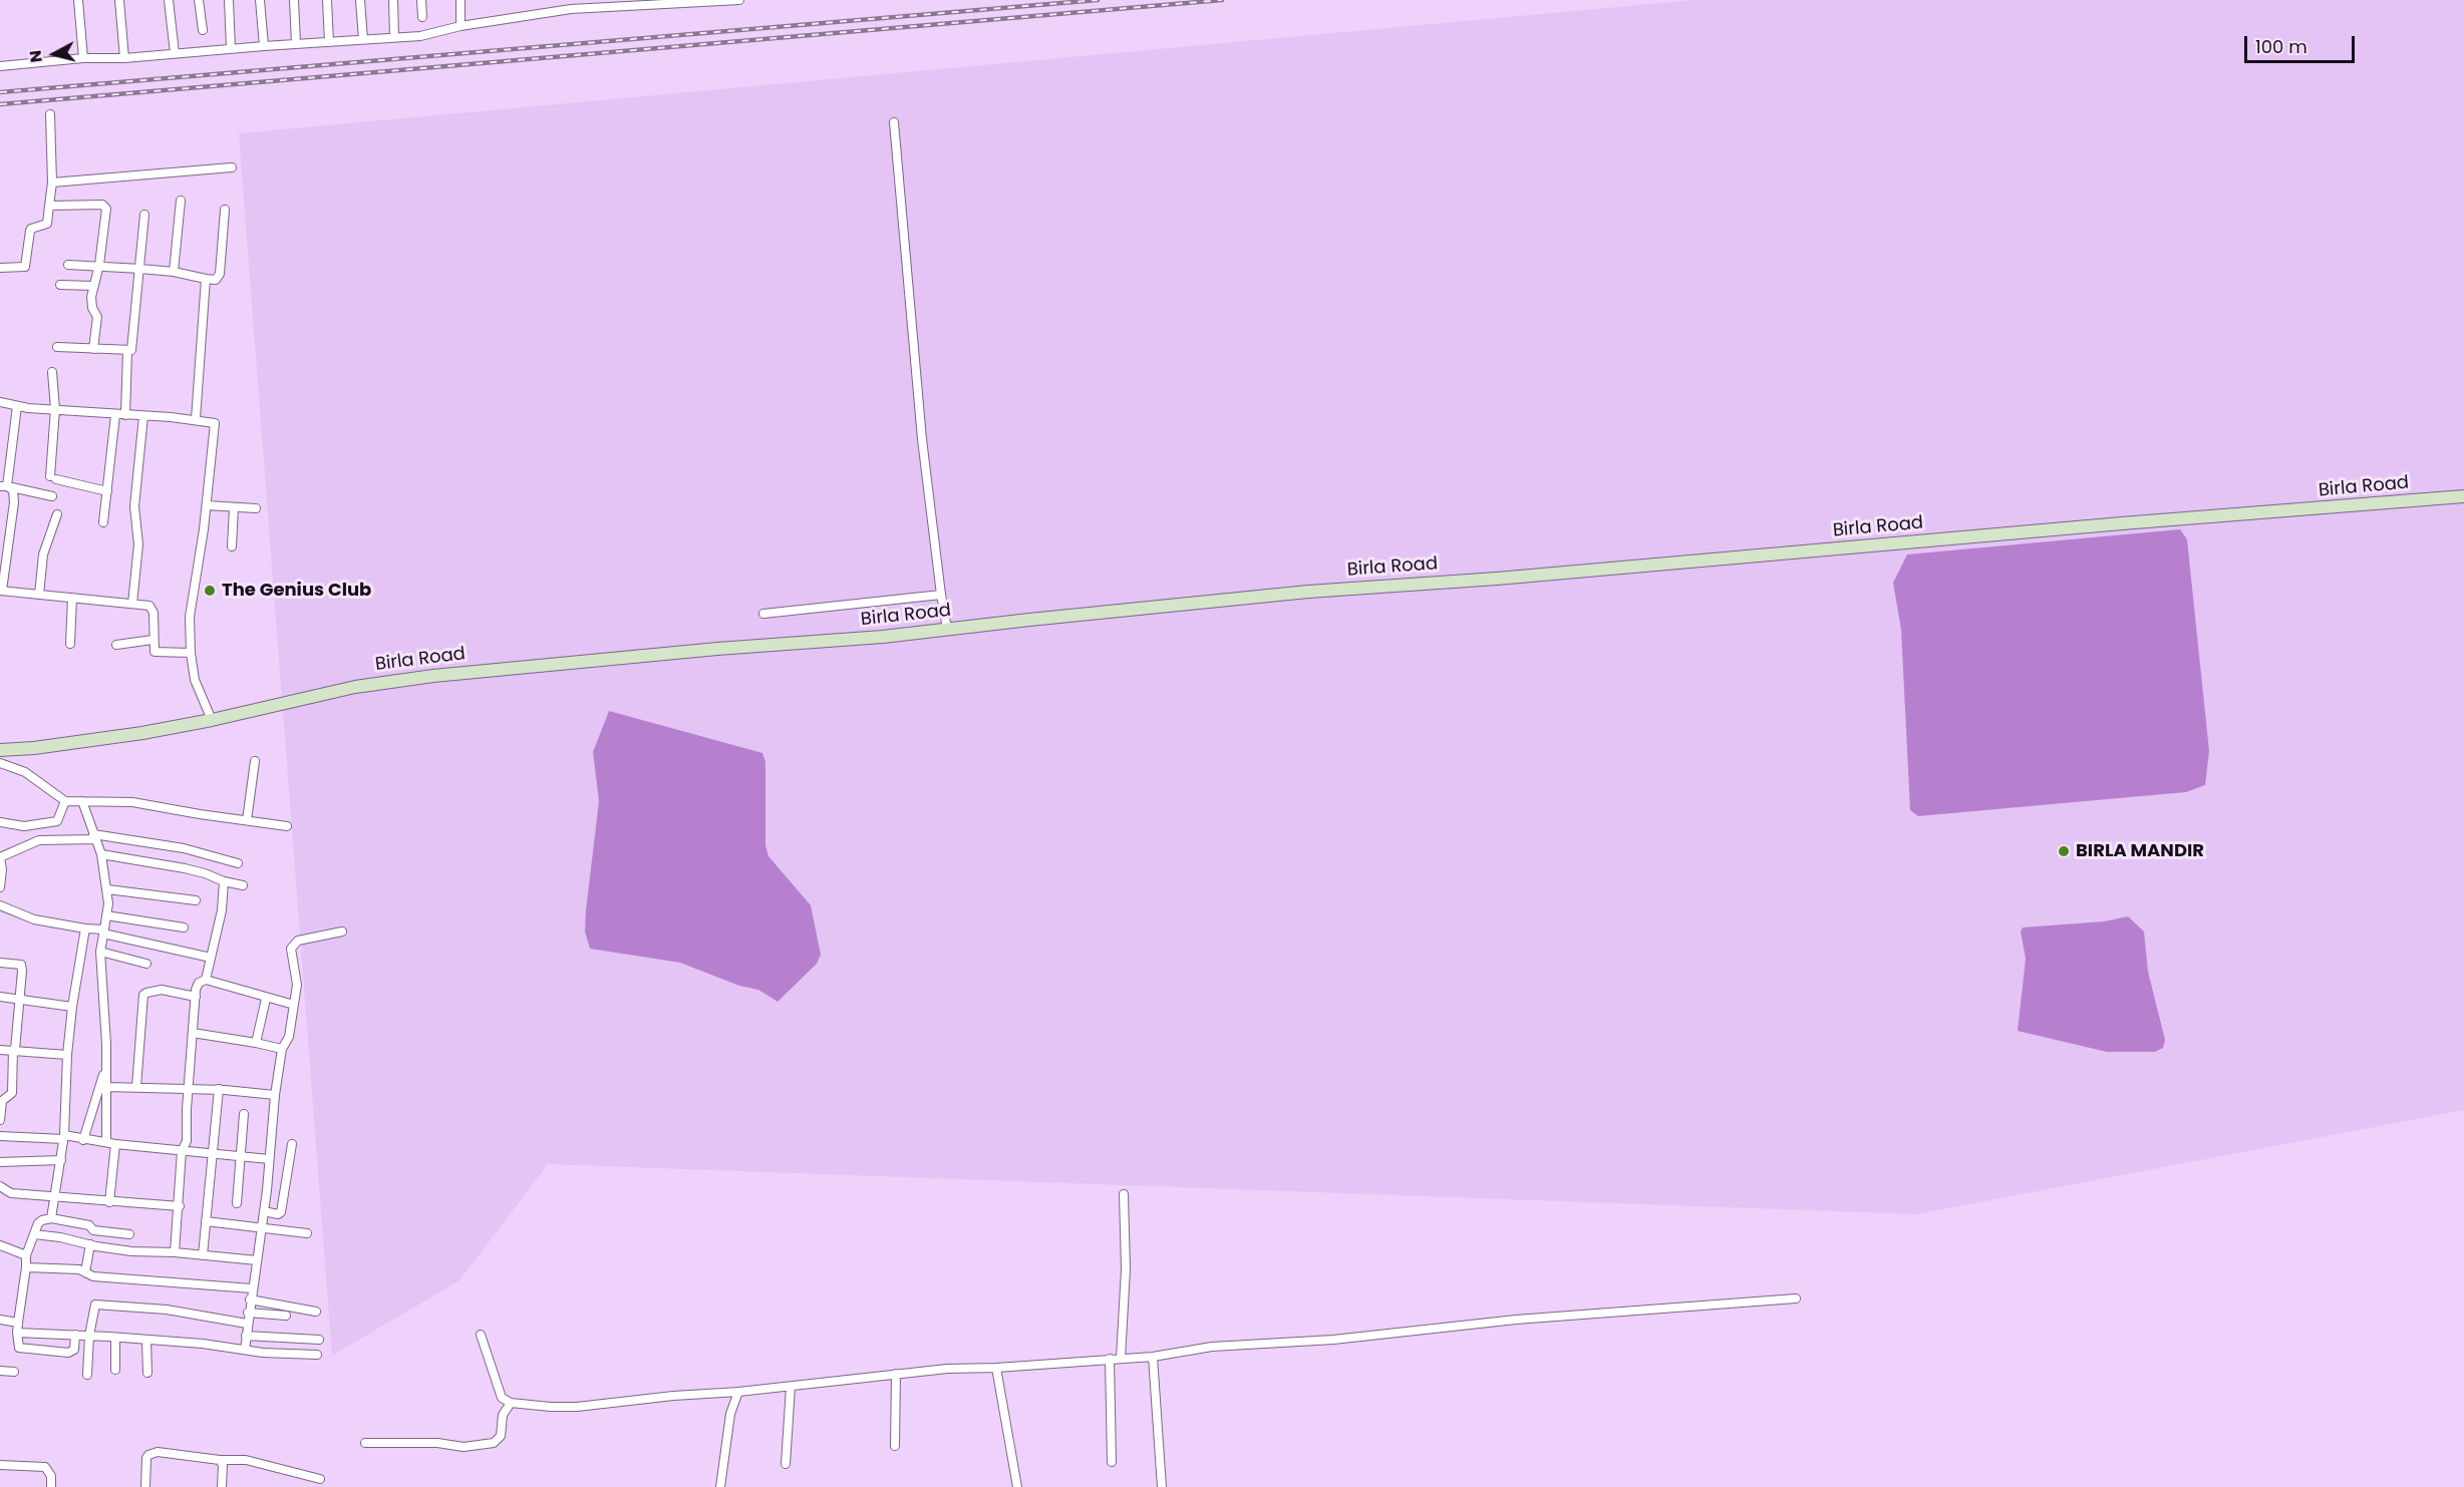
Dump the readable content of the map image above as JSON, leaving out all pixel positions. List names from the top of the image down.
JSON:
{
  "streets": {
    "street": ["Birla Road"]
  },
  "places": ["The Genius Club", "BIRLA MANDIR"],
  "scale_bar": "100 m",
  "north": "left"
}
